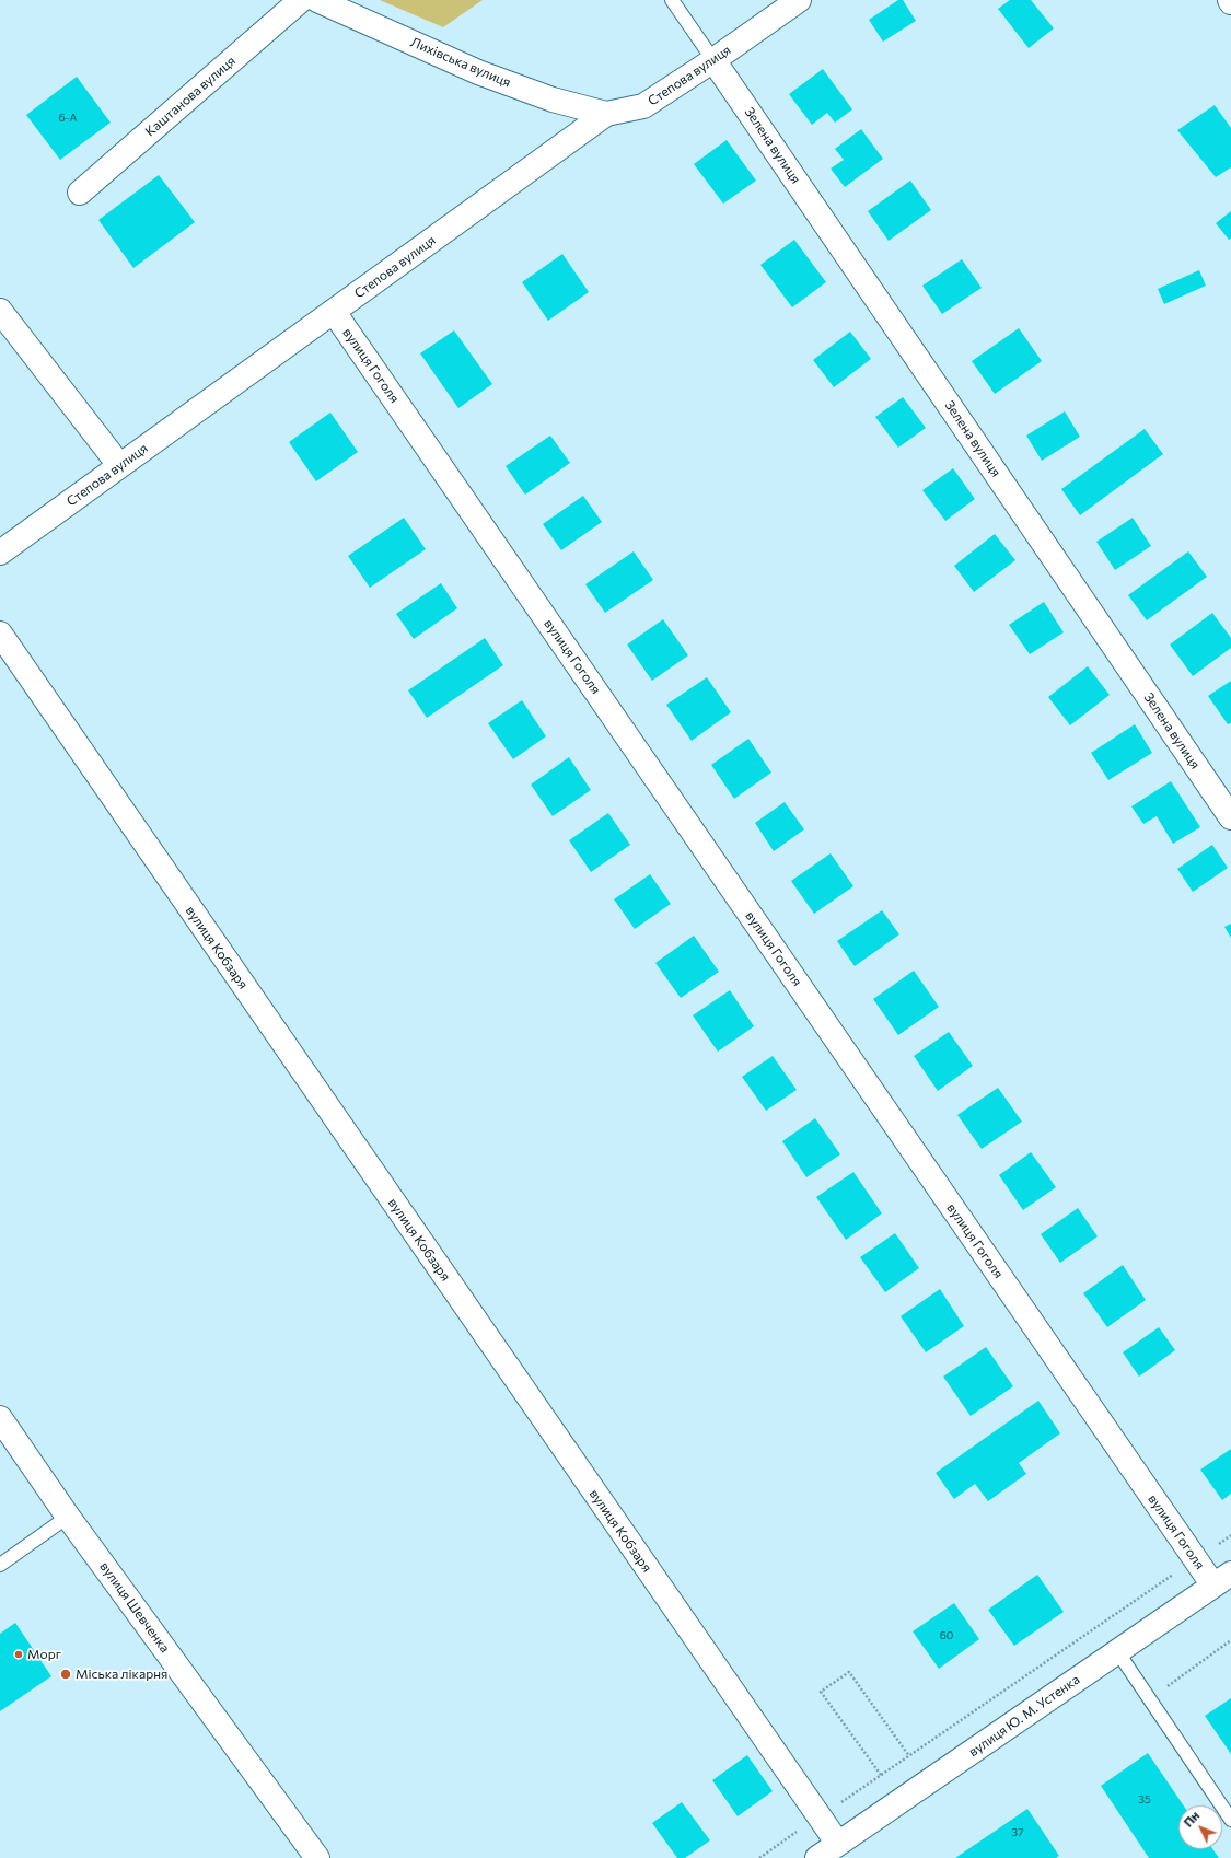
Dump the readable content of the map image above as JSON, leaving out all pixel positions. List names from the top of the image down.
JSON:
{
  "streets": {
    "street": [
      "Лихівська вулиця",
      "Степова вулиця",
      "Каштанова вулиця",
      "Зелена вулиця",
      "вулиця Гоголя",
      "вулиця Кобзаря",
      "вулиця Шевченка",
      "вулиця Ю. М. Устенка"
    ]
  },
  "crossings": [
    ["Лихівська вулиця", "Степова вулиця"],
    ["Степова вулиця", "Зелена вулиця"],
    ["Степова вулиця", "вулиця Гоголя"],
    ["вулиця Гоголя", "вулиця Ю. М. Устенка"],
    ["вулиця Кобзаря", "вулиця Ю. М. Устенка"]
  ],
  "places": ["Морг", "Міська лікарня"],
  "house_numbers": [
    "6-А",
    "60",
    "35",
    "37"
  ],
  "north": "top left"
}
